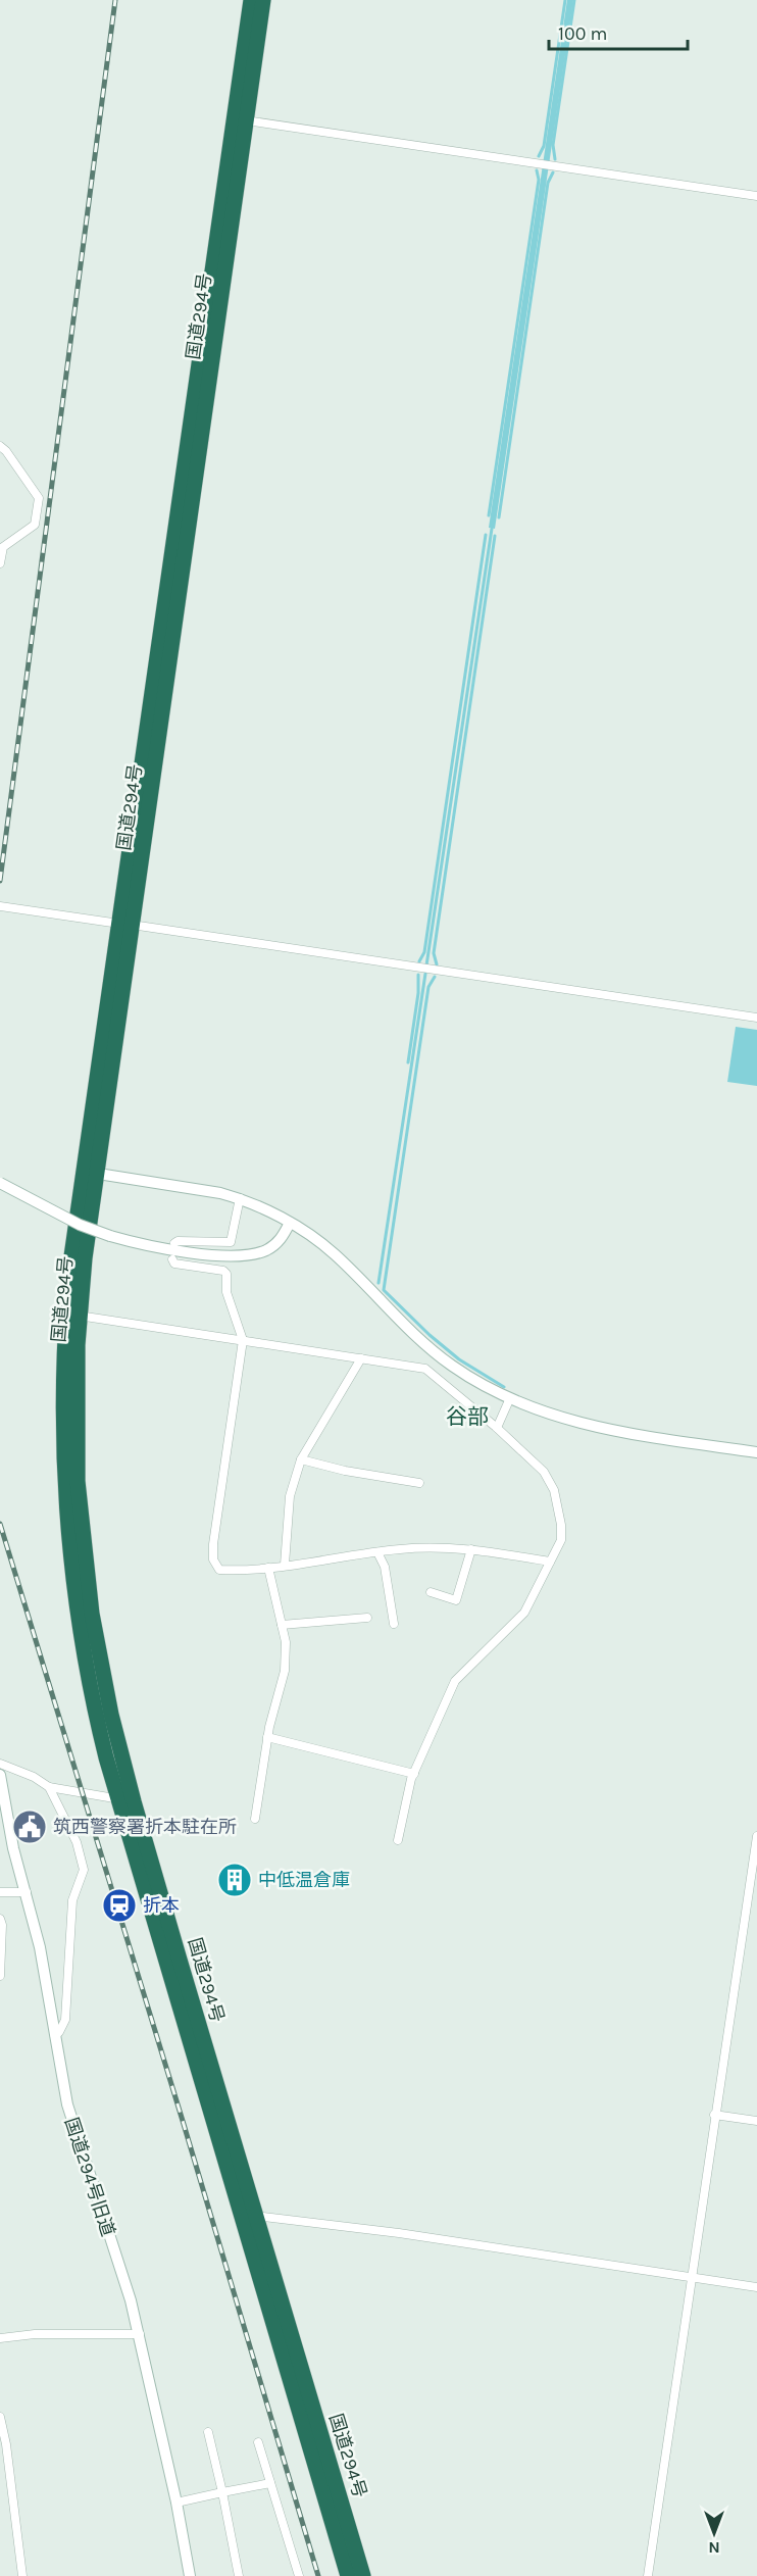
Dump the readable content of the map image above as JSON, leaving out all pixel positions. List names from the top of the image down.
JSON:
{
  "streets": {
    "highway": ["国道294号"],
    "street": ["国道294号旧道"]
  },
  "districts": ["谷部"],
  "places": {
    "public building": ["筑西警察署折本駐在所"],
    "building": ["中低温倉庫"],
    "station": ["折本"]
  },
  "scale_bar": "100 m",
  "north": "bottom"
}
